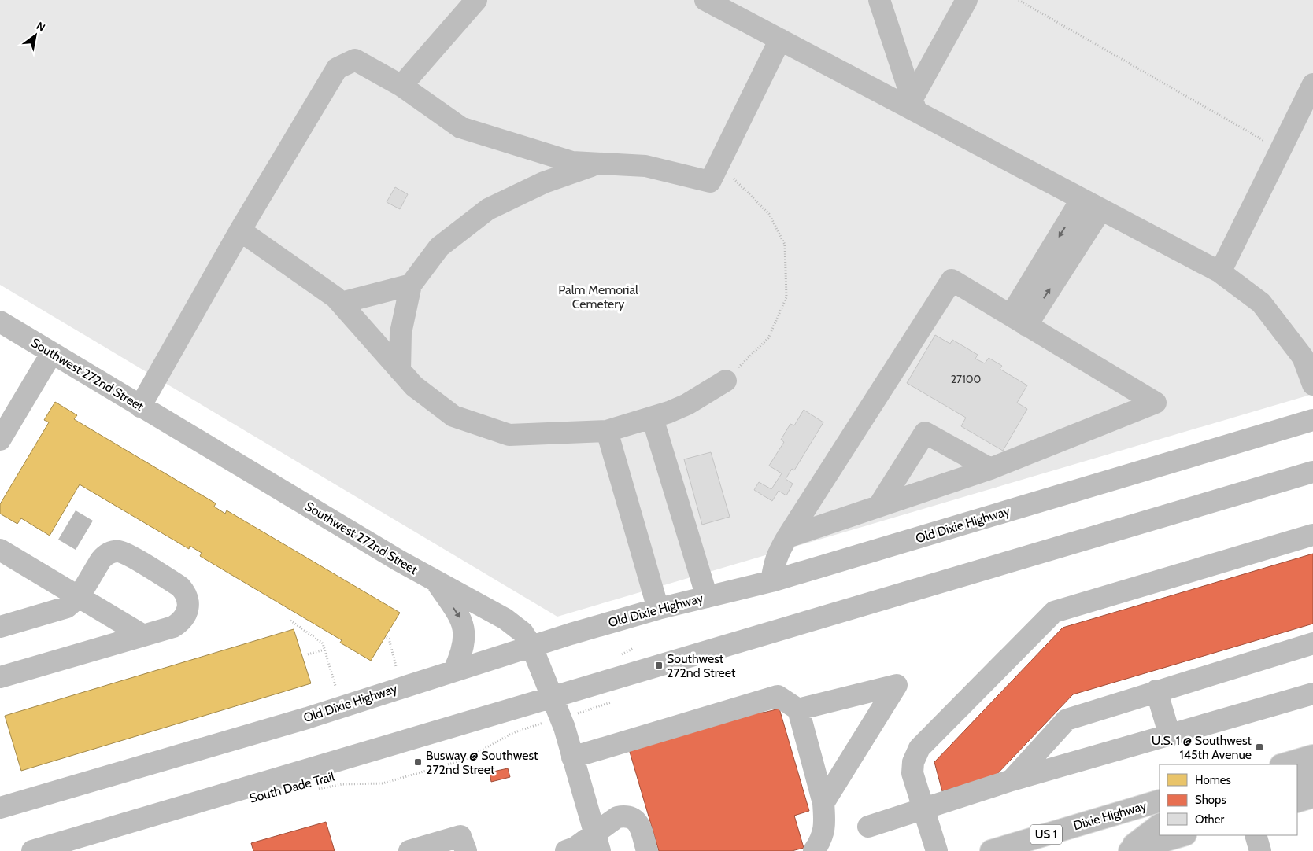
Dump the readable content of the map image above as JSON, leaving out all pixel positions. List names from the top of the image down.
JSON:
{
  "streets": {
    "main road": [
      "Southwest 272nd Street",
      "Old Dixie Highway",
      "Dixie Highway",
      "US 1"
    ],
    "path": ["South Dade Trail"]
  },
  "crossings": [
    ["Southwest 272nd Street", "Old Dixie Highway"]
  ],
  "parks": ["Palm Memorial Cemetery"],
  "places": {
    "transit": ["Southwest 272nd Street", "U.S. 1 @ Southwest 145th Avenue", "Busway @ Southwest 272nd Street"]
  },
  "house_numbers": ["27100"],
  "legend": ["Homes", "Shops", "Other"],
  "north": "top right"
}
